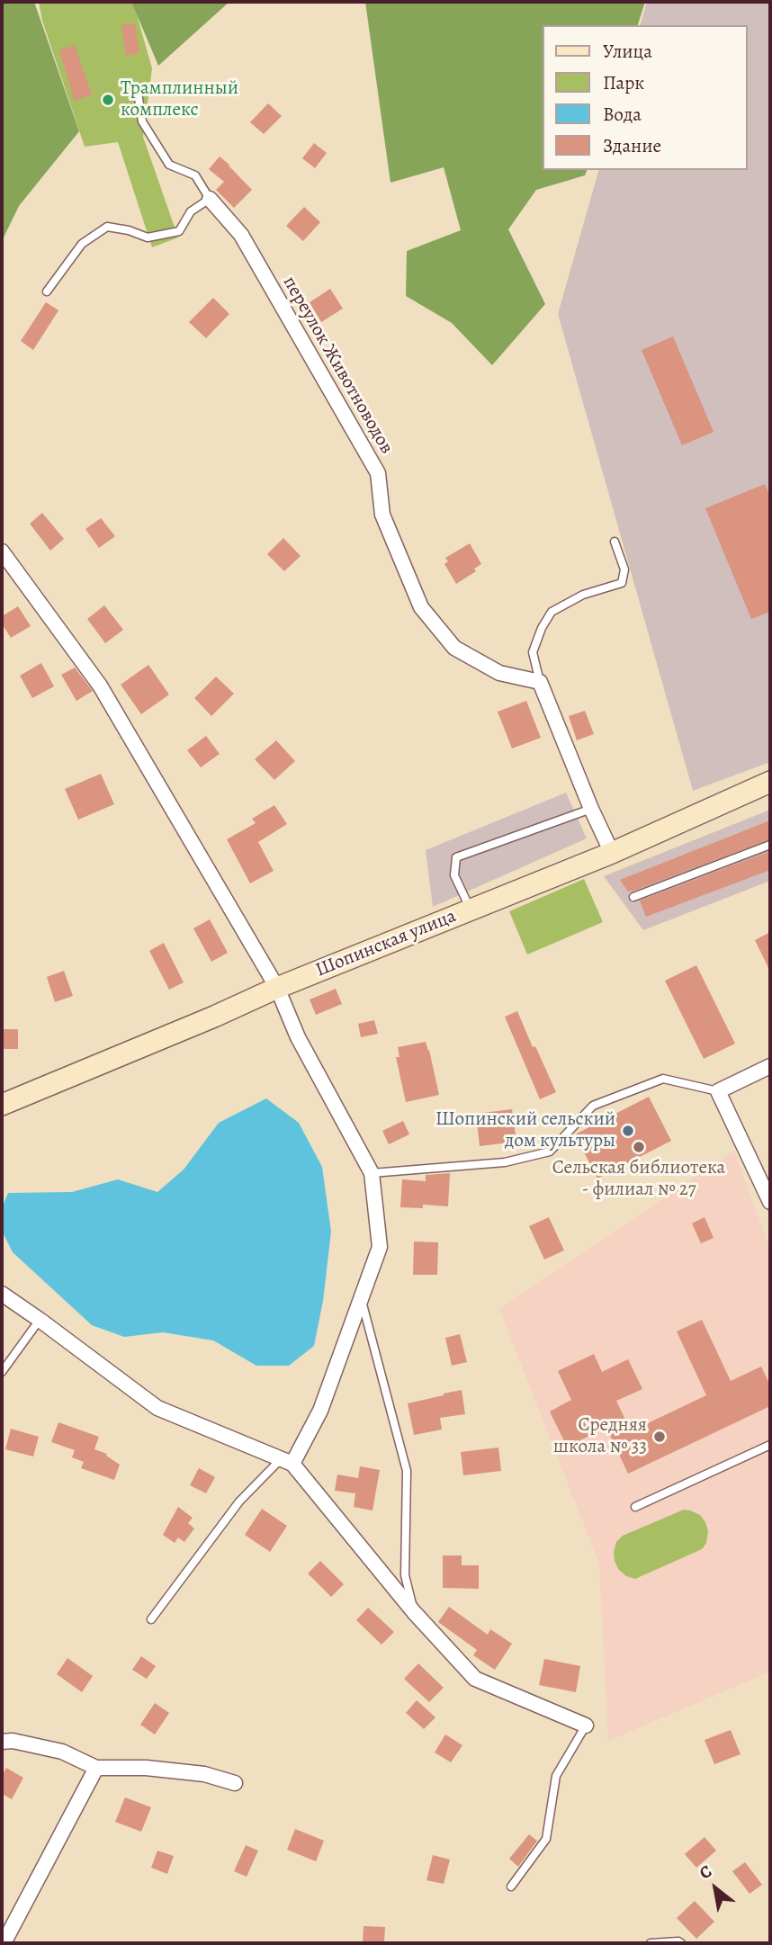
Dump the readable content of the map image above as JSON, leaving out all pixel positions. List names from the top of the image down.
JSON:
{
  "streets": {
    "street": ["переулок Животноводов", "Шопинская улица"]
  },
  "places": [
    "Трамплинный комплекс",
    "Шопинский сельский дом культуры",
    "Сельская библиотека - филиал № 27",
    "Средняя школа № 33"
  ],
  "legend": [
    "Улица",
    "Парк",
    "Вода",
    "Здание"
  ],
  "north": "top left"
}
